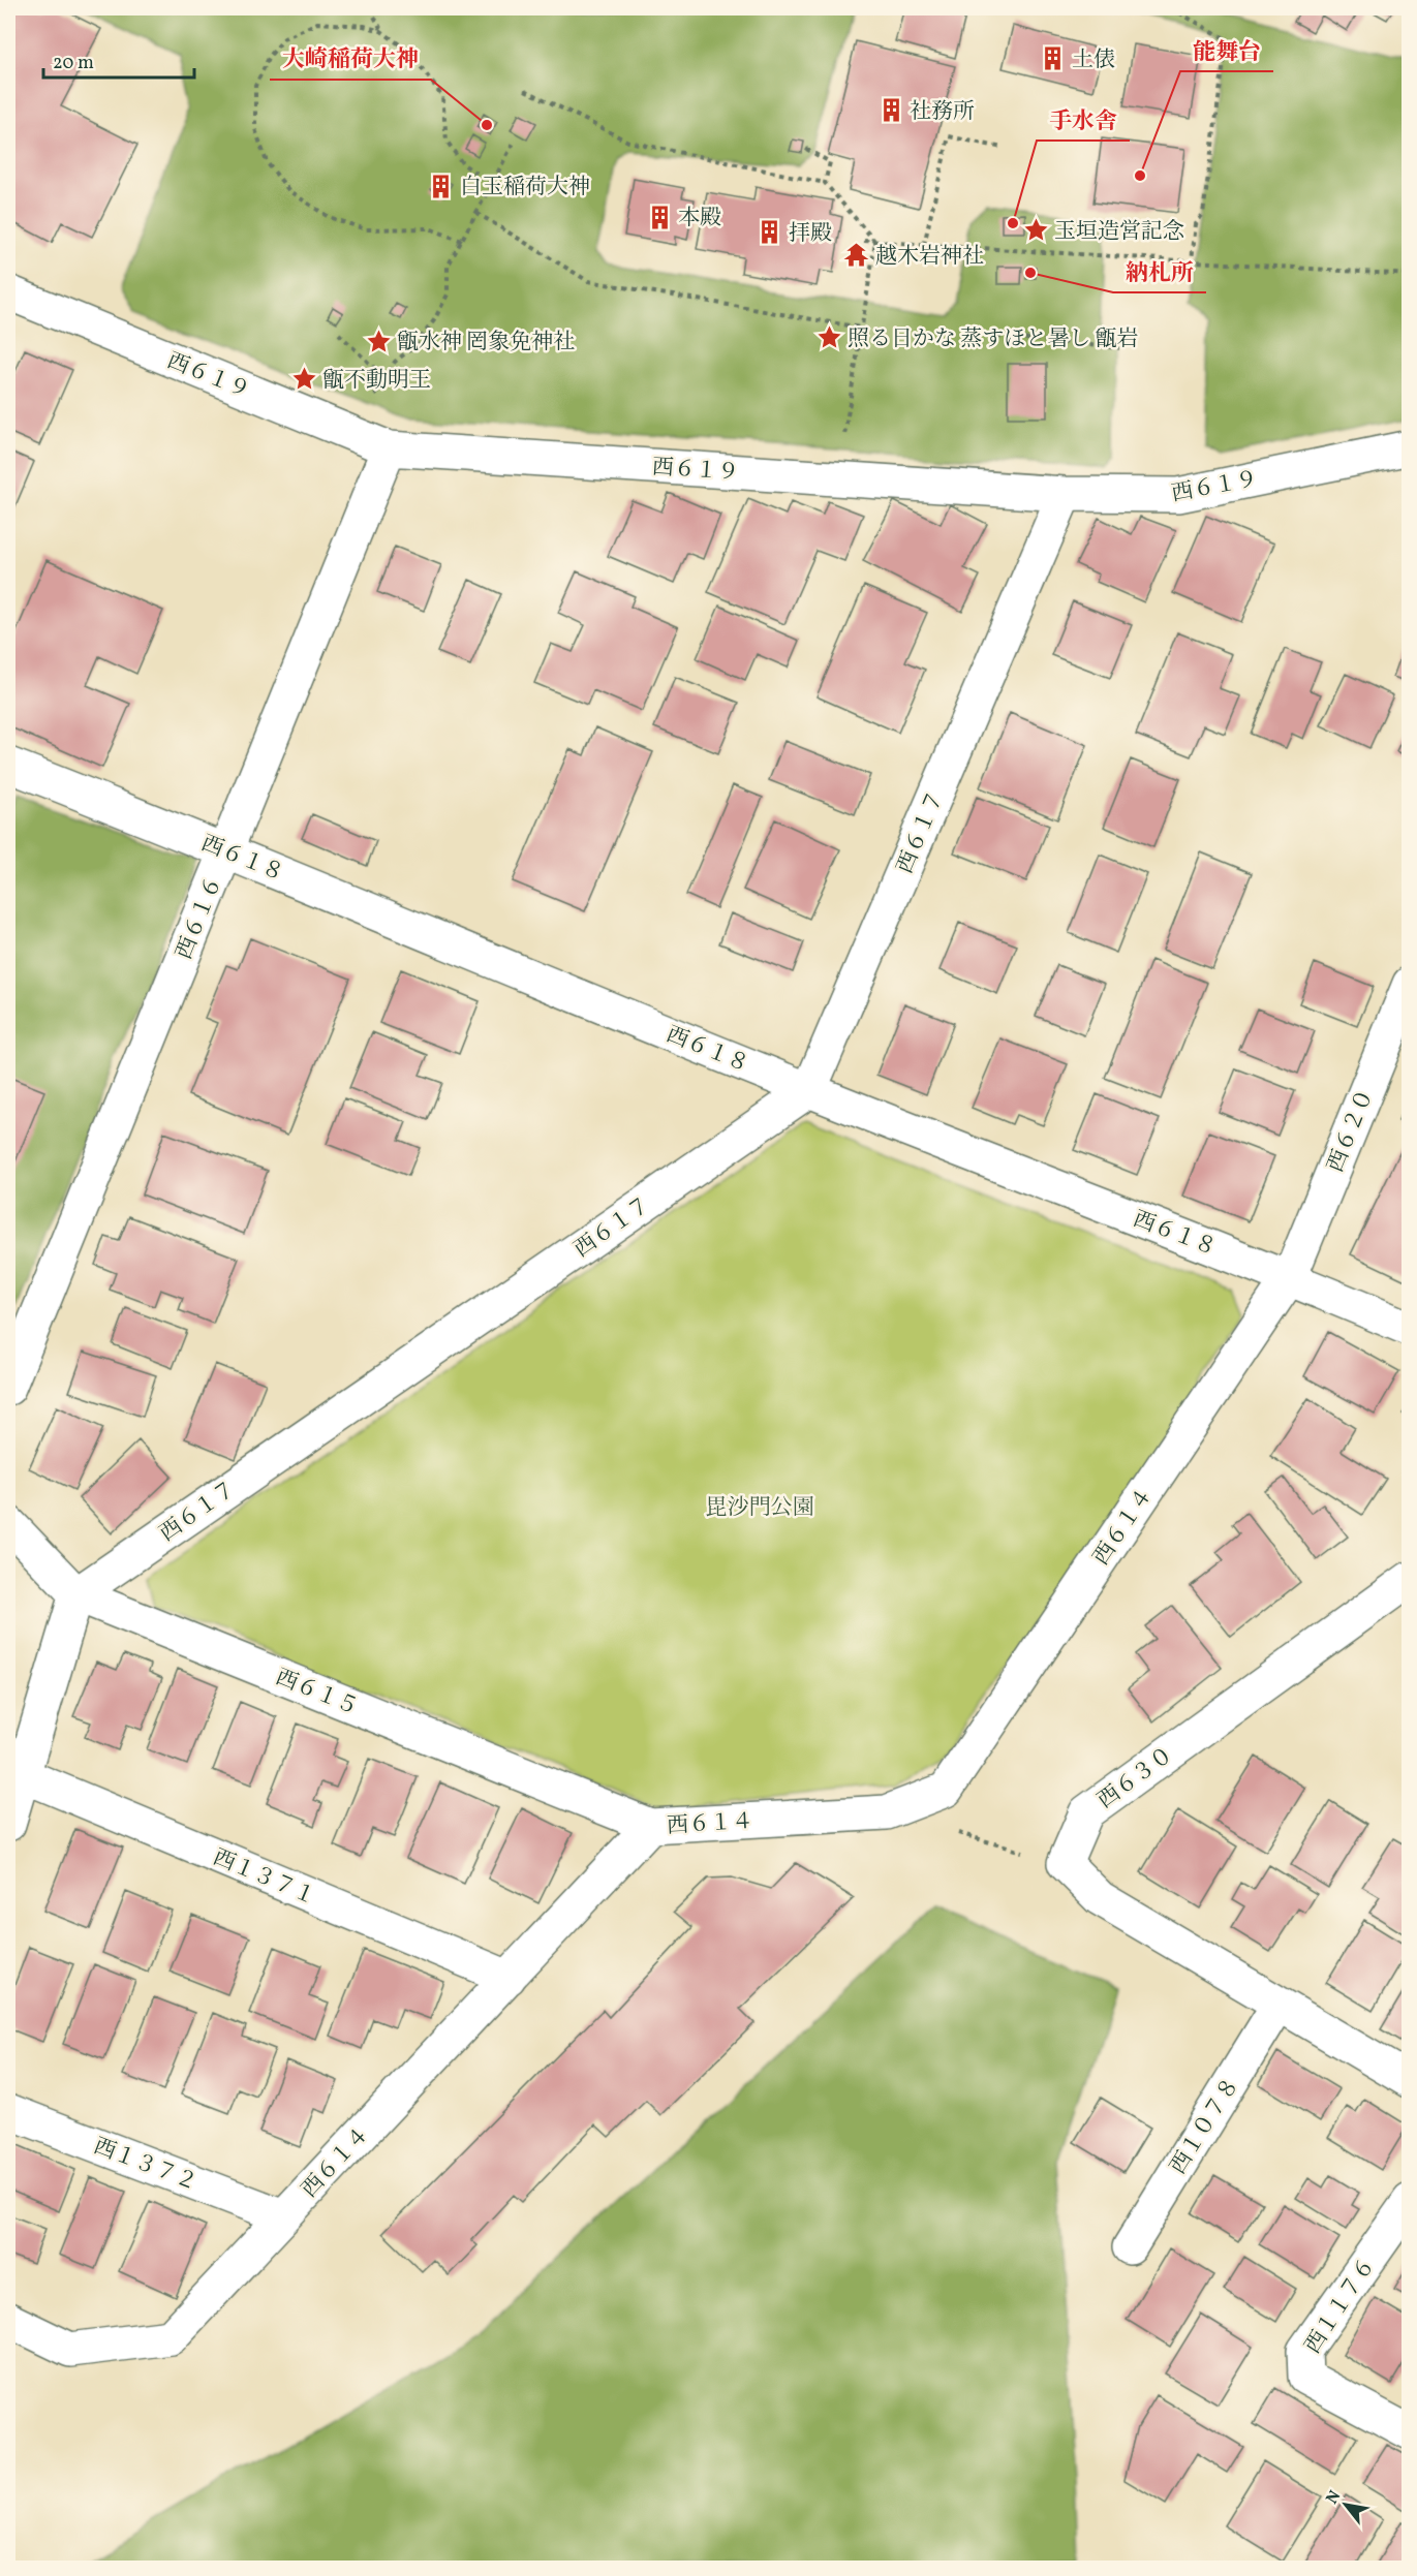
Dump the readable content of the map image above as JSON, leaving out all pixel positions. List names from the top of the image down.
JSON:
{
  "streets": {
    "street": [
      "西６１９",
      "西６１７",
      "西６１８",
      "西６１６",
      "西６２０",
      "西６１４",
      "西６１５",
      "西６３０",
      "西１３７１",
      "西１０７８",
      "西１３７２",
      "西１１７６"
    ]
  },
  "crossings": [
    ["西６１９", "西６１７"],
    ["西６１９", "西６１６"],
    ["西６１７", "西６１８"],
    ["西６１７", "西６１５"],
    ["西６１８", "西６１６"],
    ["西６１８", "西６２０"],
    ["西６１８", "西６１４"],
    ["西６２０", "西６１４"],
    ["西６１４", "西６１５"],
    ["西６１４", "西１３７１"],
    ["西６１４", "西１３７２"]
  ],
  "parks": ["毘沙門公園"],
  "places": {
    "building": [
      "土俵",
      "社務所",
      "白玉稲荷大神",
      "本殿",
      "拝殿"
    ],
    "other": [
      "大崎稲荷大神",
      "能舞台",
      "手水舎",
      "納札所"
    ],
    "place": [
      "玉垣造営記念",
      "照る日かな 蒸すほと暑し 甑岩",
      "甑水神 罔象免神社",
      "甑不動明王"
    ],
    "temple": ["越木岩神社"]
  },
  "scale_bar": "20 m",
  "north": "top left"
}
